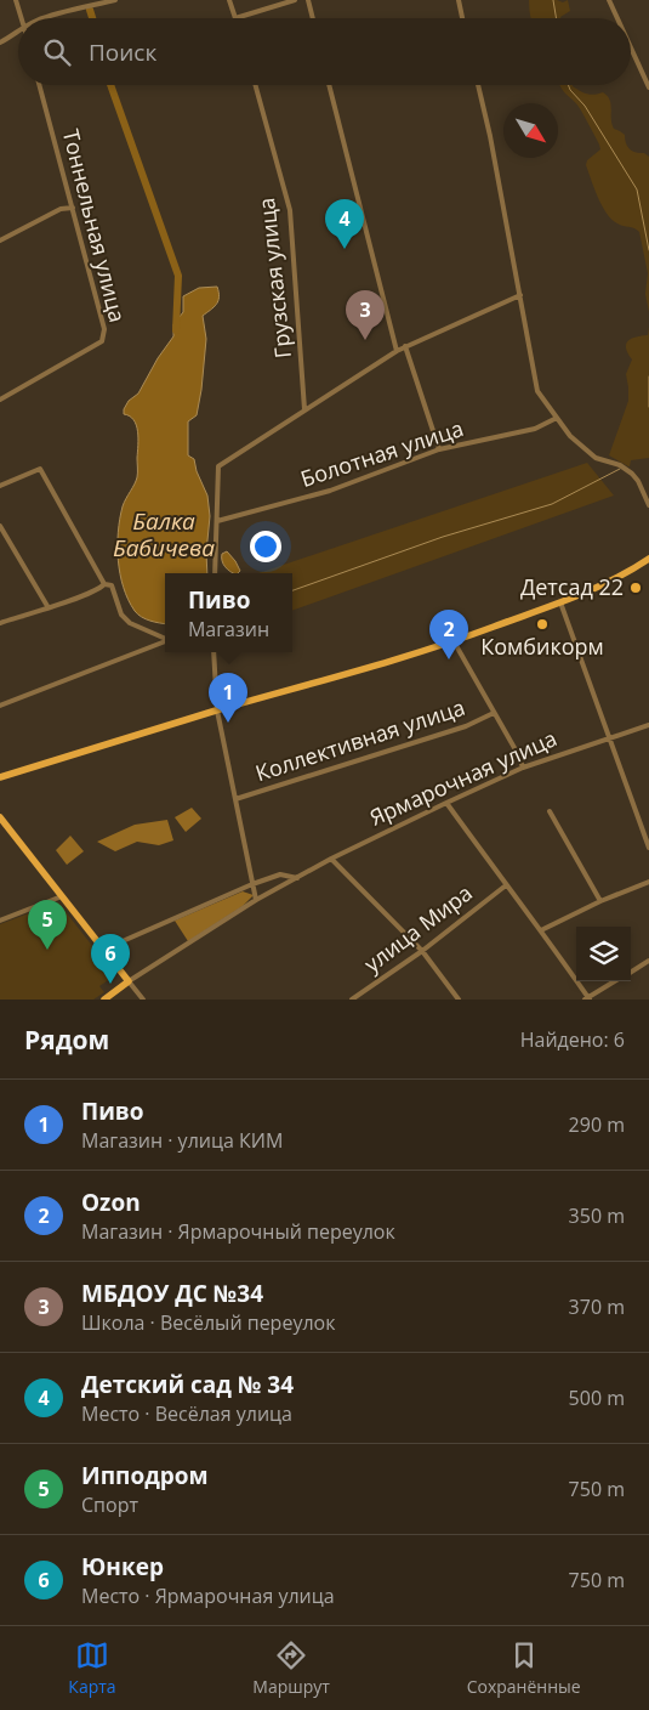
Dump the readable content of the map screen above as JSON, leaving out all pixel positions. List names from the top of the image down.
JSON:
{
  "streets": {
    "main road": ["Ярмарочная улица"],
    "street": [
      "Тоннельная улица",
      "Грузская улица",
      "Болотная улица",
      "Коллективная улица",
      "улица Мира"
    ]
  },
  "water": ["Балка Бабичева"],
  "places": ["Детсад 22", "Комбикорм"],
  "north": "bottom right",
  "page": {
    "search": "Поиск",
    "pins": [
      "4",
      "3",
      "2",
      "1",
      "5",
      "6"
    ],
    "popup": ["Пиво", "Магазин"],
    "heading": ["Рядом", "Найдено: 6"],
    "list": [
      {
        "mark": "1",
        "name": "Пиво",
        "note": "Магазин · улица КИМ",
        "value": "290 m"
      },
      {
        "mark": "2",
        "name": "Ozon",
        "note": "Магазин · Ярмарочный переулок",
        "value": "350 m"
      },
      {
        "mark": "3",
        "name": "МБДОУ ДС №34",
        "note": "Школа · Весёлый переулок",
        "value": "370 m"
      },
      {
        "mark": "4",
        "name": "Детский сад № 34",
        "note": "Место · Весёлая улица",
        "value": "500 m"
      },
      {
        "mark": "5",
        "name": "Ипподром",
        "note": "Спорт",
        "value": "750 m"
      },
      {
        "mark": "6",
        "name": "Юнкер",
        "note": "Место · Ярмарочная улица",
        "value": "750 m"
      }
    ],
    "nav": ["Карта", "Маршрут", "Сохранённые"]
  }
}
